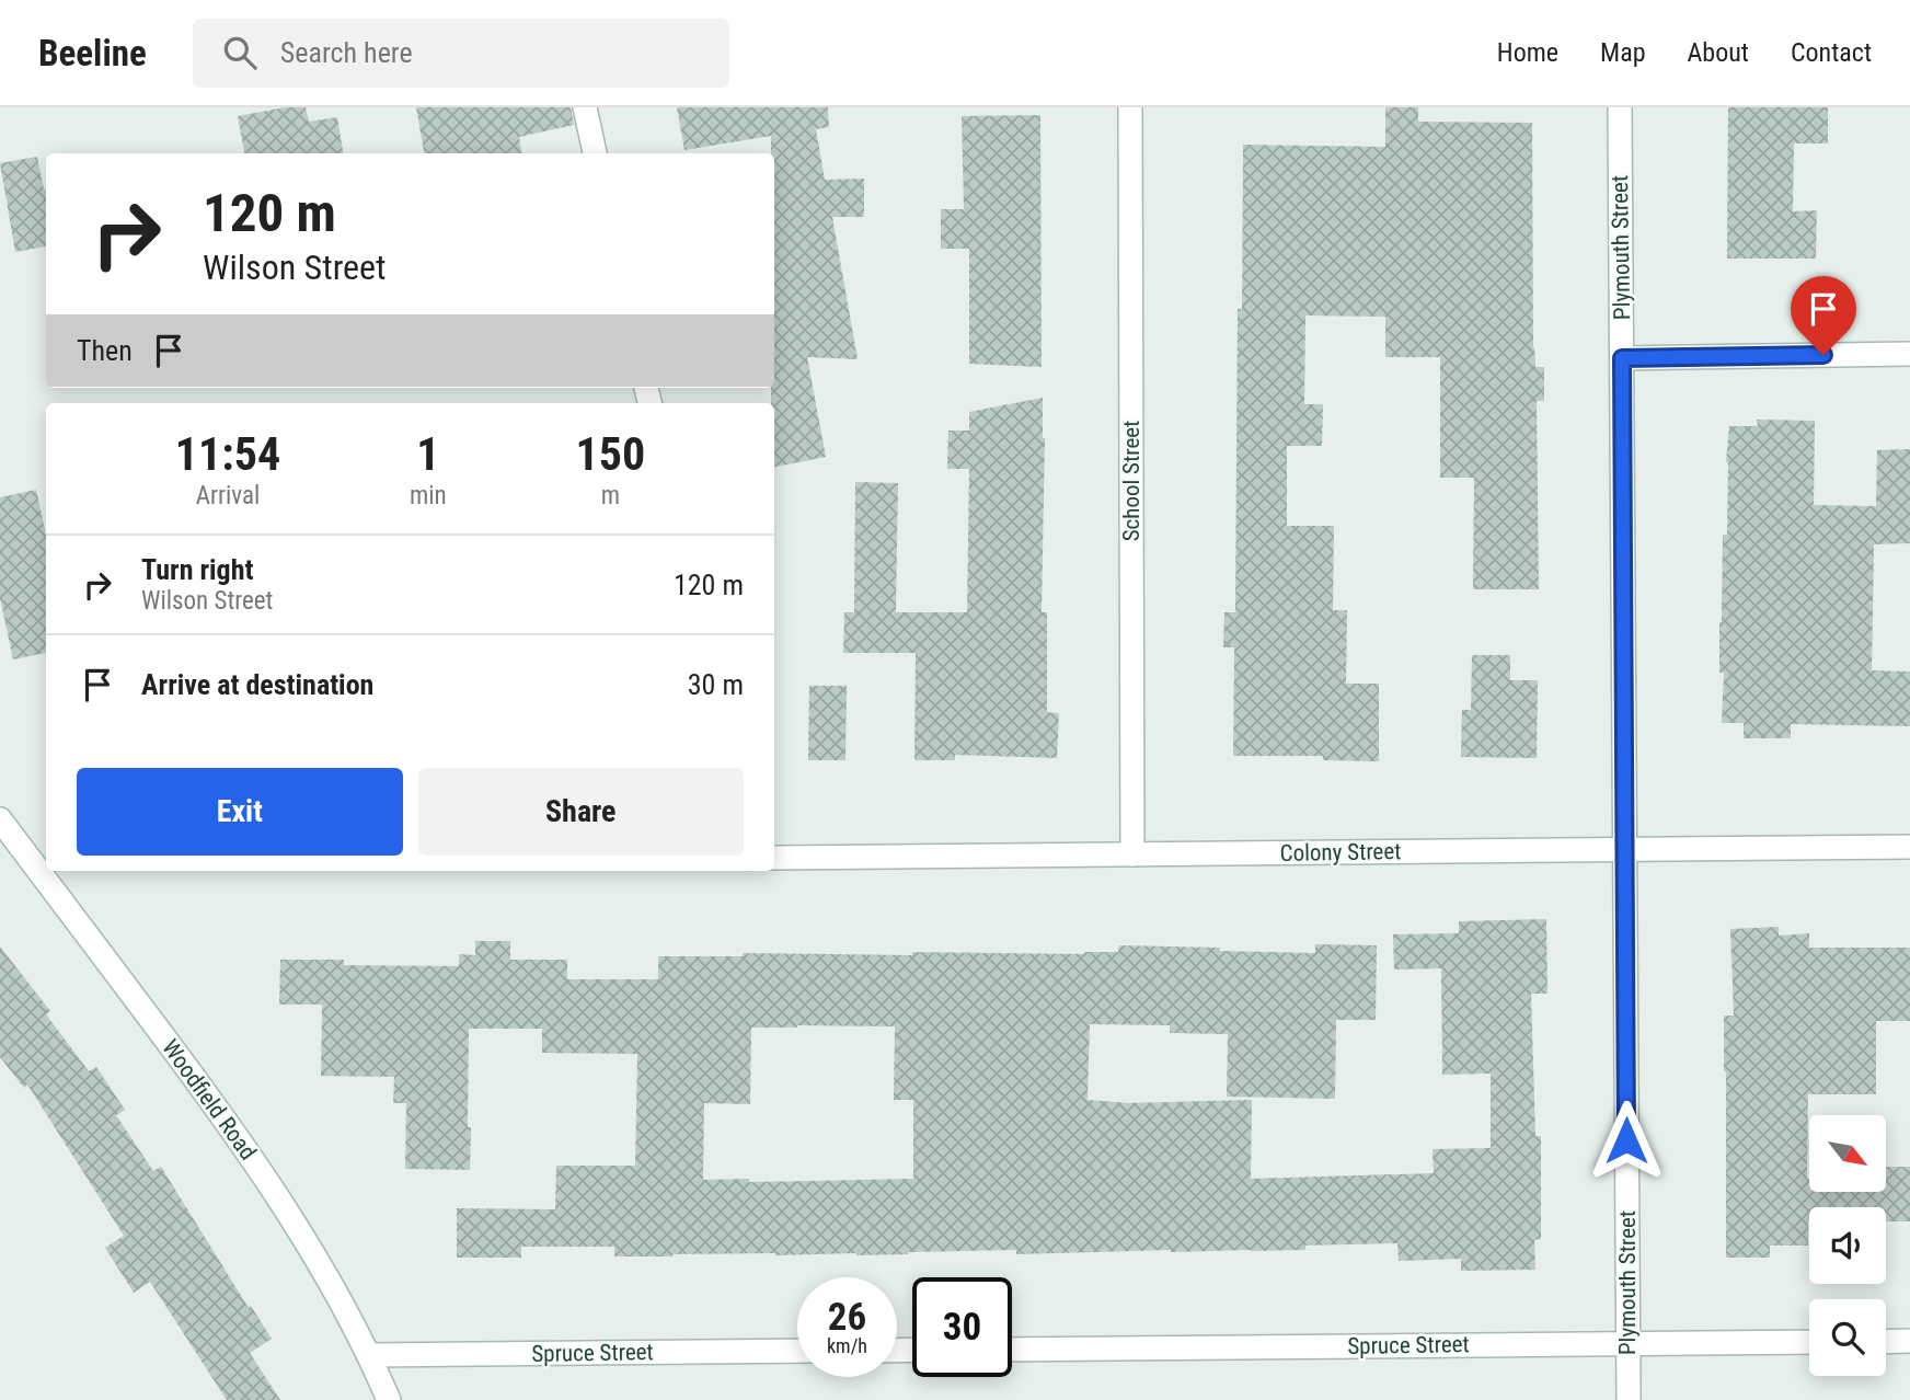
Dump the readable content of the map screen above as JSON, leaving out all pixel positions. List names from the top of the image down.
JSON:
{
  "streets": {
    "street": [
      "Plymouth Street",
      "School Street",
      "Colony Street",
      "Woodfield Road",
      "Spruce Street"
    ]
  },
  "crossings": [
    ["Plymouth Street", "Colony Street"],
    ["Plymouth Street", "Spruce Street"],
    ["School Street", "Colony Street"],
    ["Woodfield Road", "Spruce Street"]
  ],
  "north": "bottom right",
  "page": {
    "header": "Beeline",
    "search": "Search here",
    "nav": [
      "Home",
      "Map",
      "About",
      "Contact"
    ],
    "turn": ["120 m", "Wilson Street"],
    "then": "Then",
    "eta": [
      "11:54",
      "Arrival",
      "1",
      "min",
      "150",
      "m"
    ],
    "list": [
      {
        "name": "Turn right",
        "note": "Wilson Street",
        "value": "120 m"
      },
      {
        "name": "Arrive at destination",
        "value": "30 m"
      }
    ],
    "buttons": ["Exit", "Share"],
    "speed": "26 km/h",
    "limit": "30"
  }
}
